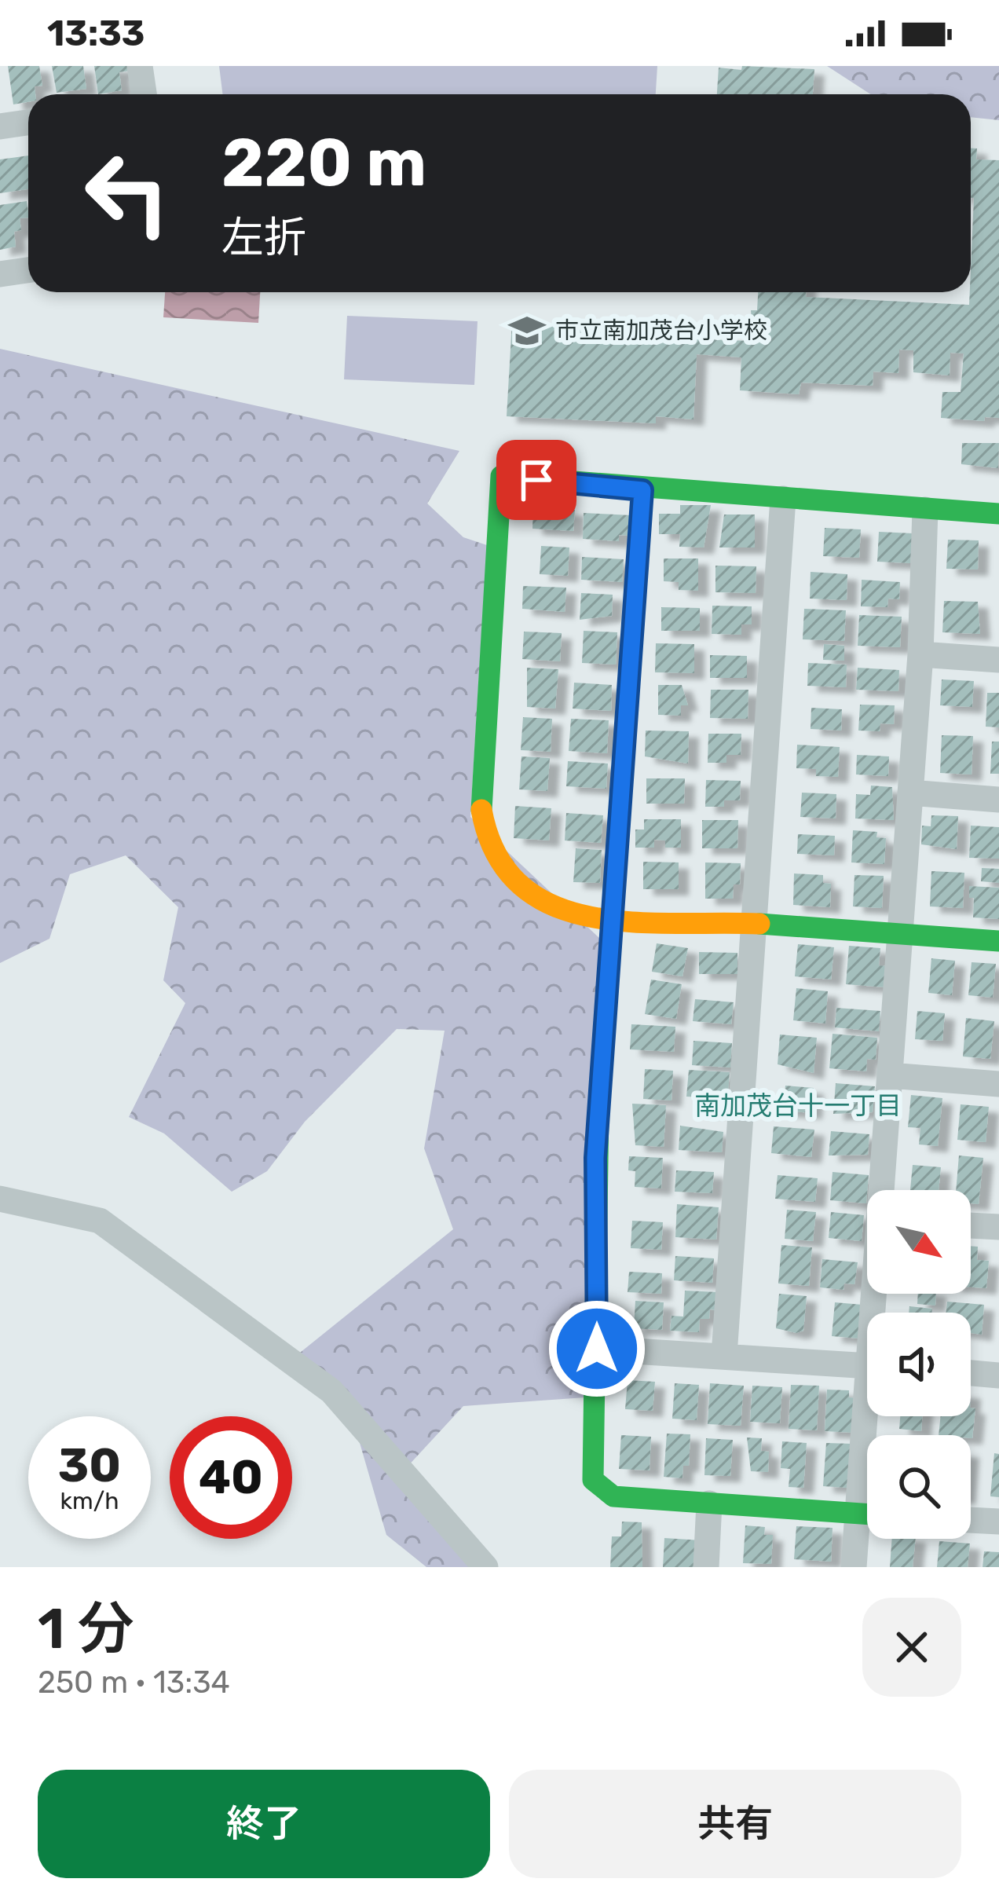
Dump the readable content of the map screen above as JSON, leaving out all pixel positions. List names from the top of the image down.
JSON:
{
  "districts": ["南加茂台十一丁目"],
  "places": {
    "school or university": ["市立南加茂台小学校"]
  },
  "north": "bottom right",
  "page": {
    "status": "13:33",
    "turn": ["220 m", "左折"],
    "speed": "30 km/h",
    "limit": "40",
    "heading": ["1 分", "250 m · 13:34"],
    "buttons": ["終了", "共有"]
  }
}
